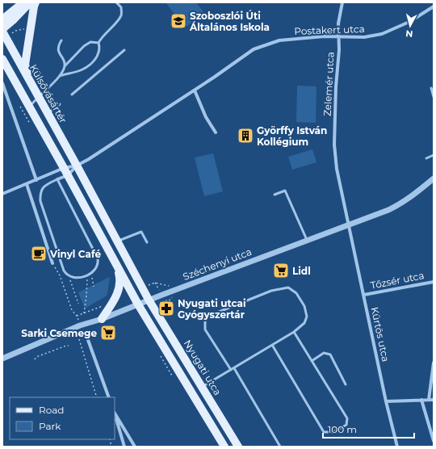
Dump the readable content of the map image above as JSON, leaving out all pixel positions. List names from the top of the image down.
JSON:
{
  "streets": {
    "main road": ["Külsővásártér", "Nyugati utca"],
    "street": [
      "Postakert utca",
      "Zelemér utca",
      "Széchenyi utca",
      "Tőzsér utca",
      "Kürtös utca"
    ]
  },
  "crossings": [
    ["Postakert utca", "Zelemér utca"],
    ["Postakert utca", "Külsővásártér"],
    ["Zelemér utca", "Széchenyi utca"],
    ["Zelemér utca", "Kürtös utca"],
    ["Külsővásártér", "Széchenyi utca"],
    ["Külsővásártér", "Nyugati utca"],
    ["Széchenyi utca", "Kürtös utca"],
    ["Széchenyi utca", "Nyugati utca"],
    ["Tőzsér utca", "Kürtös utca"]
  ],
  "places": {
    "school or university": ["Szoboszlói Úti Általános Iskola"],
    "building": ["Györffy István Kollégium"],
    "cafe": ["Vinyl Café"],
    "supermarket": ["Lidl", "Sarki Csemege"],
    "pharmacy": ["Nyugati utcai Gyógyszertár"]
  },
  "legend": ["Road", "Park"],
  "scale_bar": "100 m",
  "north": "bottom"
}
